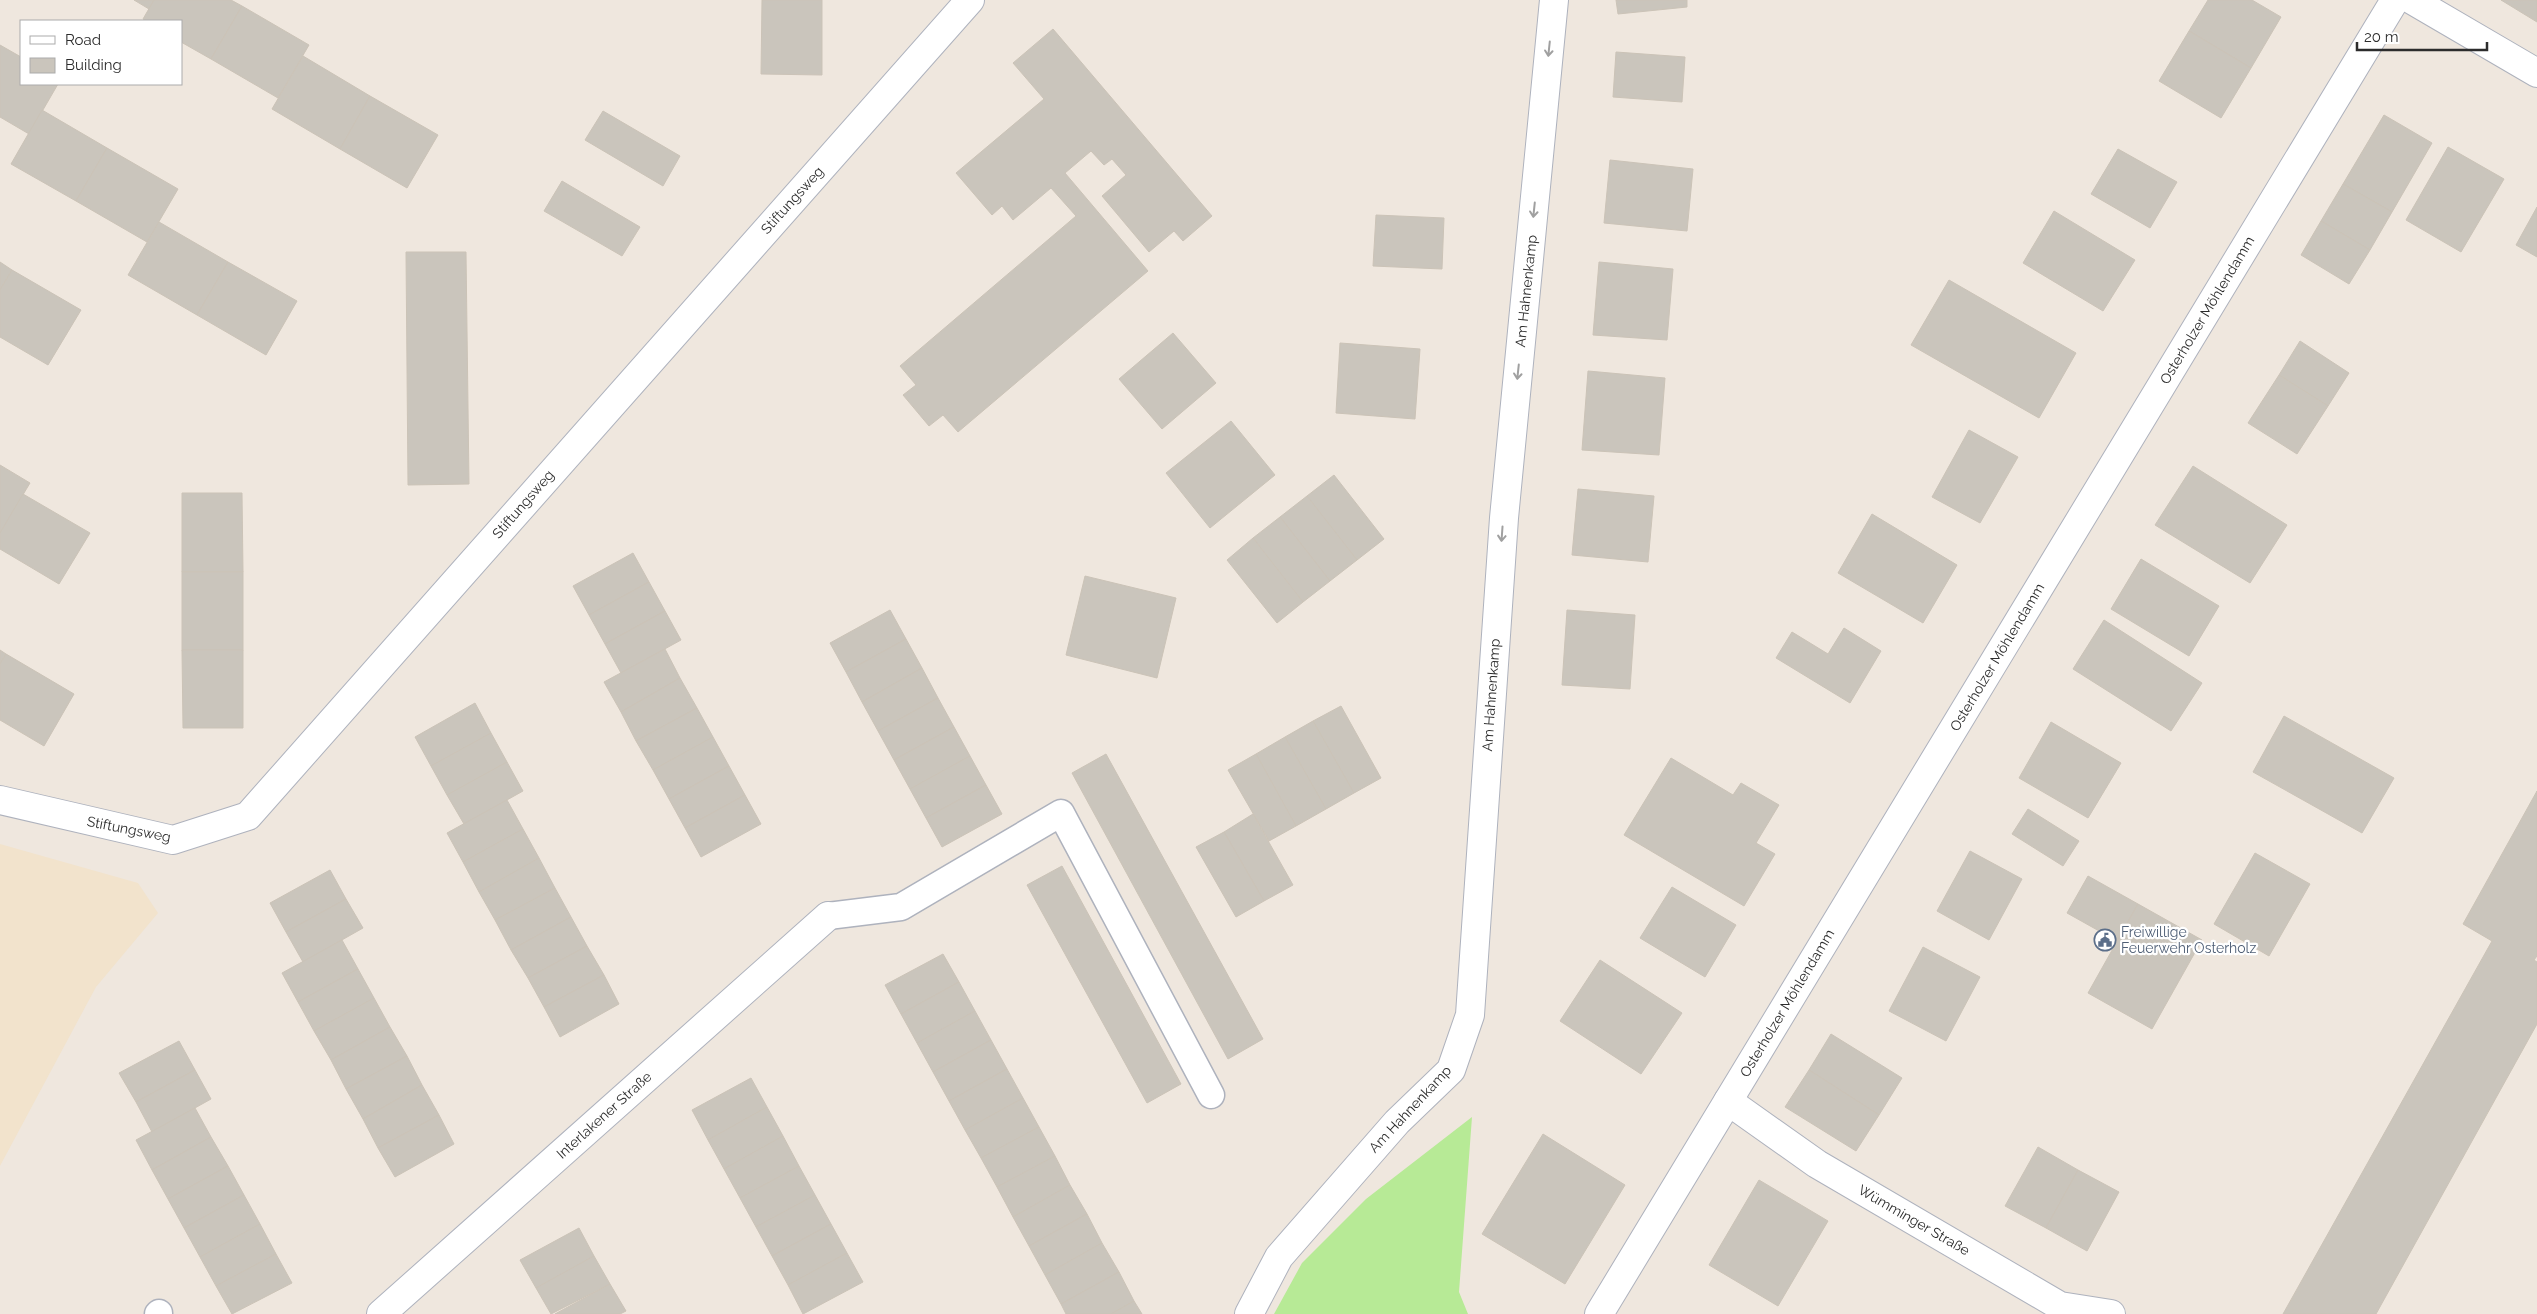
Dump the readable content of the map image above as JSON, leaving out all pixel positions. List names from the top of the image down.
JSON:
{
  "streets": {
    "street": [
      "Stiftungsweg",
      "Am Hahnenkamp",
      "Osterholzer Möhlendamm",
      "Interlakener Straße",
      "Wümminger Straße"
    ]
  },
  "crossings": [
    ["Osterholzer Möhlendamm", "Wümminger Straße"]
  ],
  "one_way": ["Am Hahnenkamp"],
  "places": {
    "public building": ["Freiwillige Feuerwehr Osterholz"]
  },
  "legend": ["Road", "Building"],
  "scale_bar": "20 m"
}
